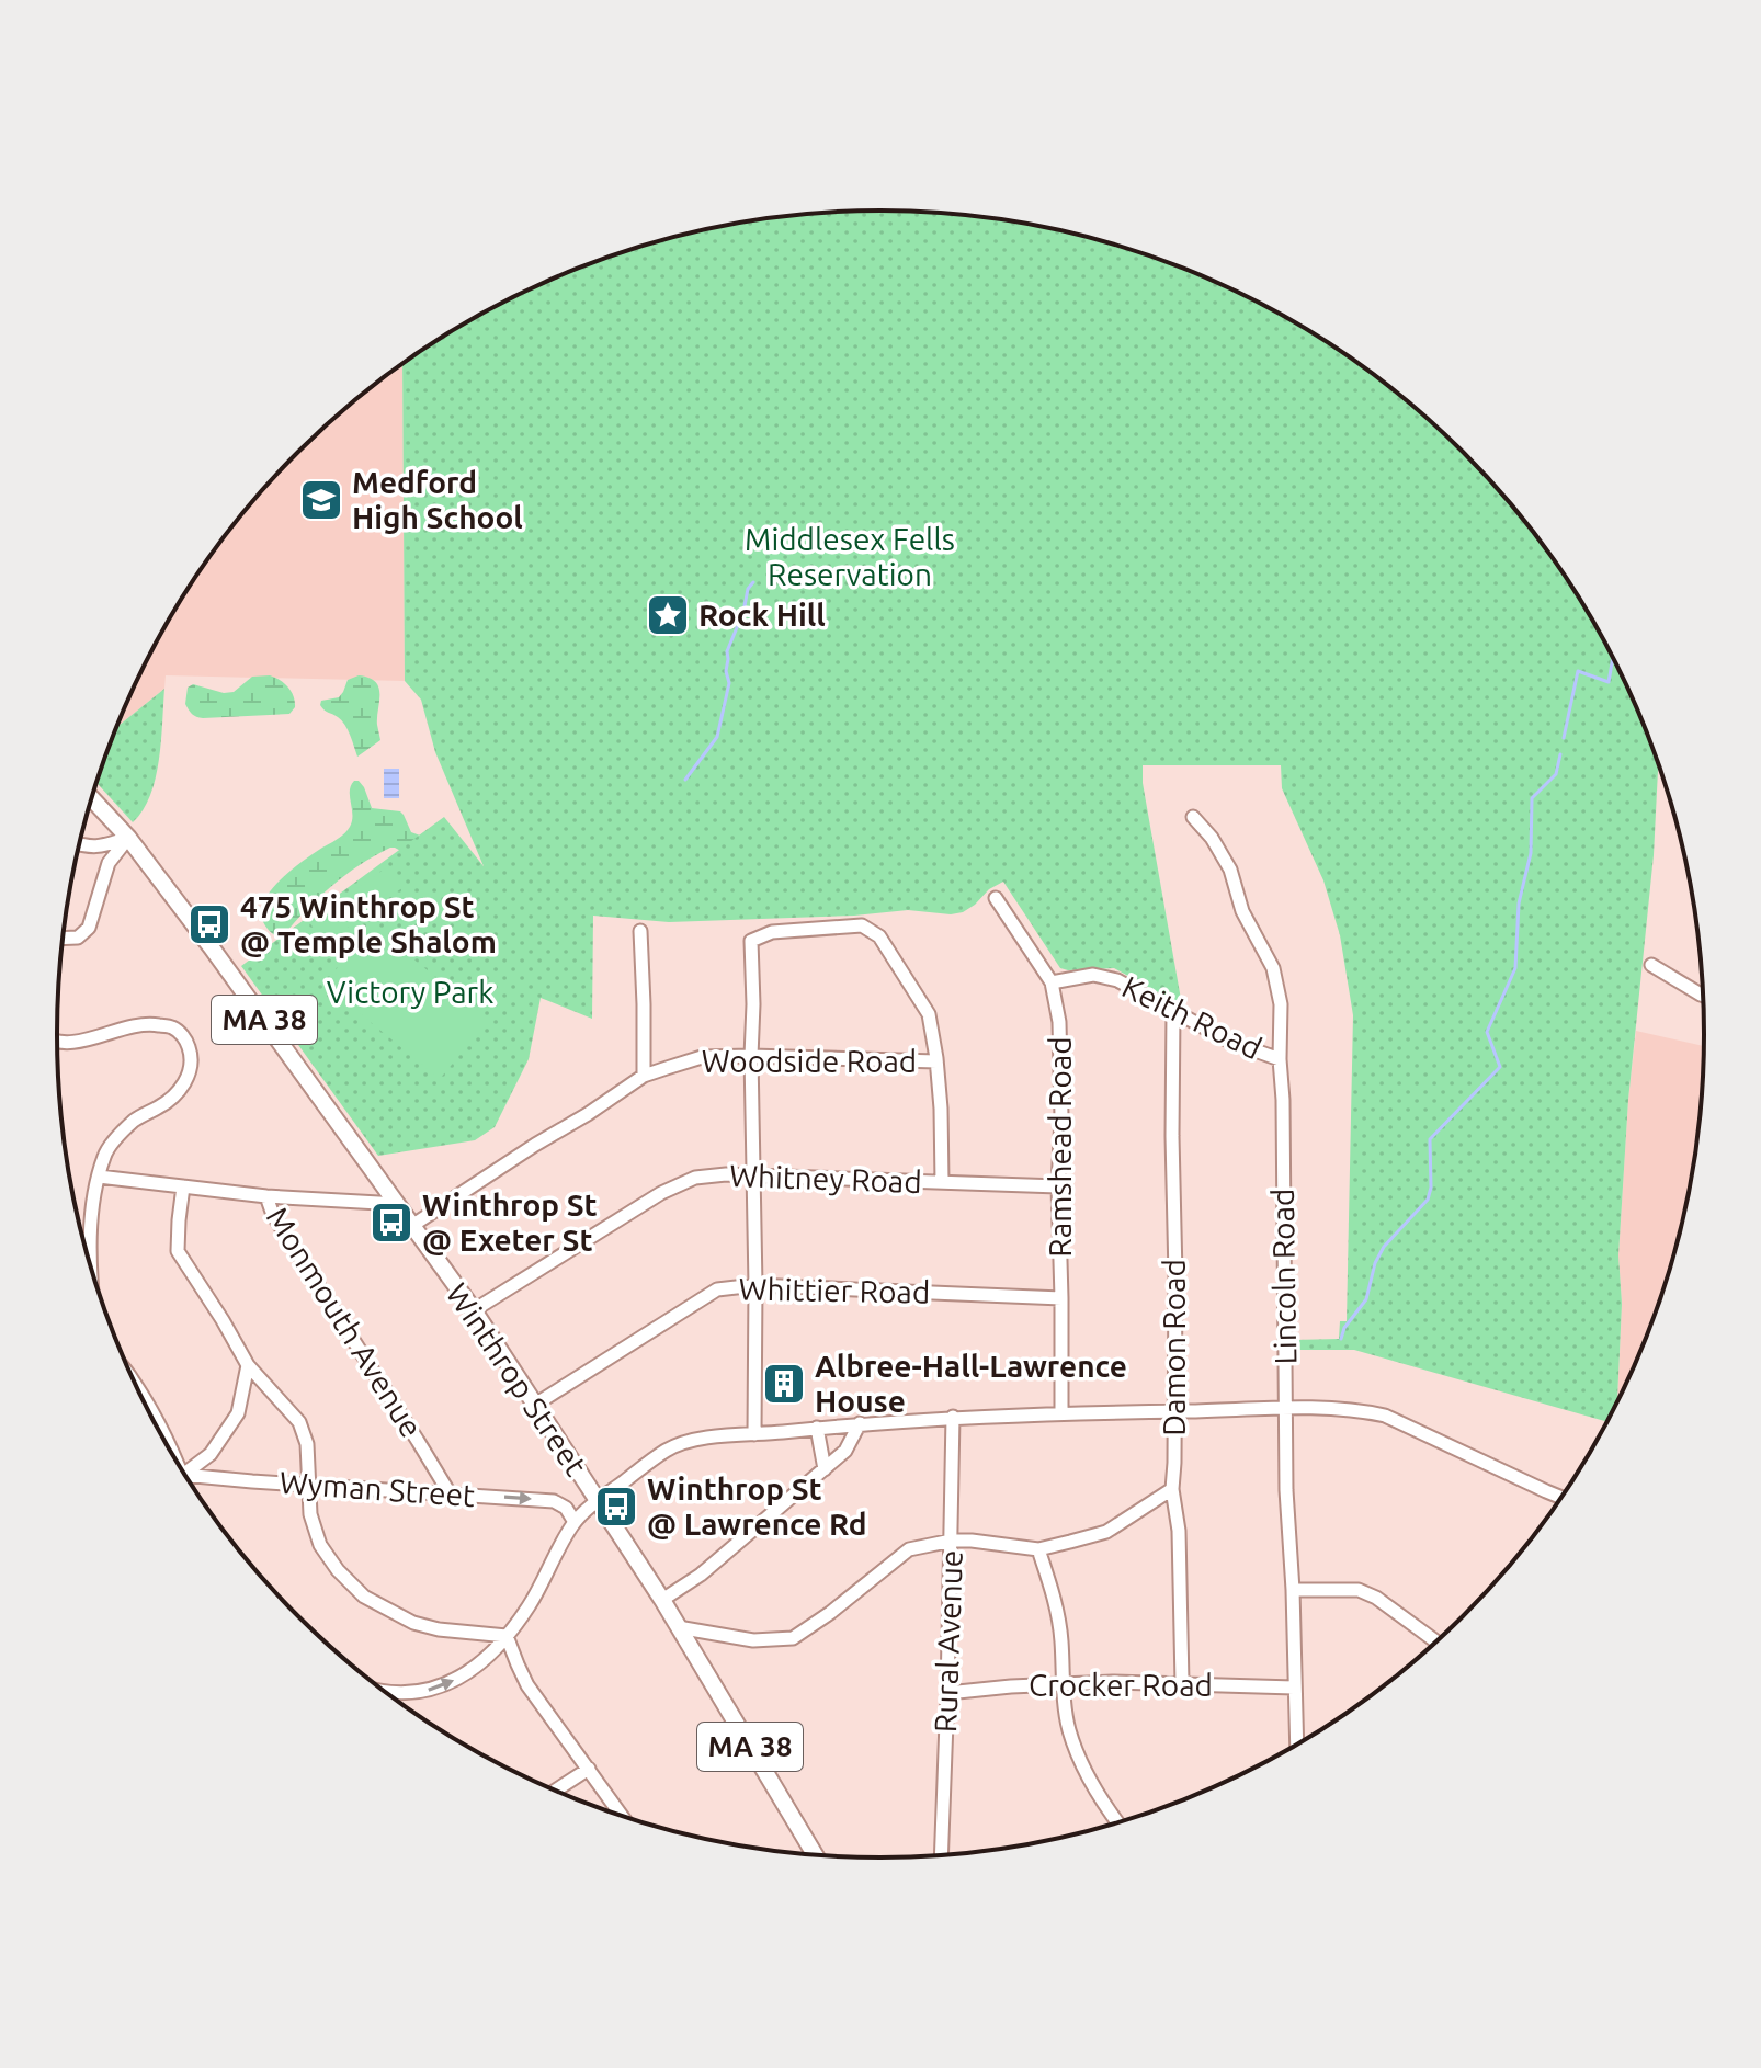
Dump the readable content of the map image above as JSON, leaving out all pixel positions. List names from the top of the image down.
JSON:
{
  "streets": {
    "main road": ["MA 38", "Winthrop Street"],
    "street": [
      "Keith Road",
      "Woodside Road",
      "Ramshead Road",
      "Whitney Road",
      "Lincoln Road",
      "Whittier Road",
      "Monmouth Avenue",
      "Damon Road",
      "Wyman Street",
      "Rural Avenue",
      "Crocker Road"
    ]
  },
  "crossings": [
    ["Keith Road", "Ramshead Road"],
    ["Keith Road", "Lincoln Road"],
    ["Keith Road", "Damon Road"],
    ["Woodside Road", "Winthrop Street"],
    ["Ramshead Road", "Whitney Road"],
    ["Ramshead Road", "Whittier Road"],
    ["Whitney Road", "Winthrop Street"],
    ["Lincoln Road", "Crocker Road"],
    ["Whittier Road", "Winthrop Street"],
    ["Monmouth Avenue", "Wyman Street"],
    ["Damon Road", "Crocker Road"],
    ["Rural Avenue", "Crocker Road"]
  ],
  "parks": ["Middlesex Fells Reservation", "Victory Park"],
  "places": {
    "school or university": ["Medford High School"],
    "place": ["Rock Hill"],
    "bus stop": ["475 Winthrop St @ Temple Shalom", "Winthrop St @ Exeter St", "Winthrop St @ Lawrence Rd"],
    "building": ["Albree-Hall-Lawrence House"]
  }
}
